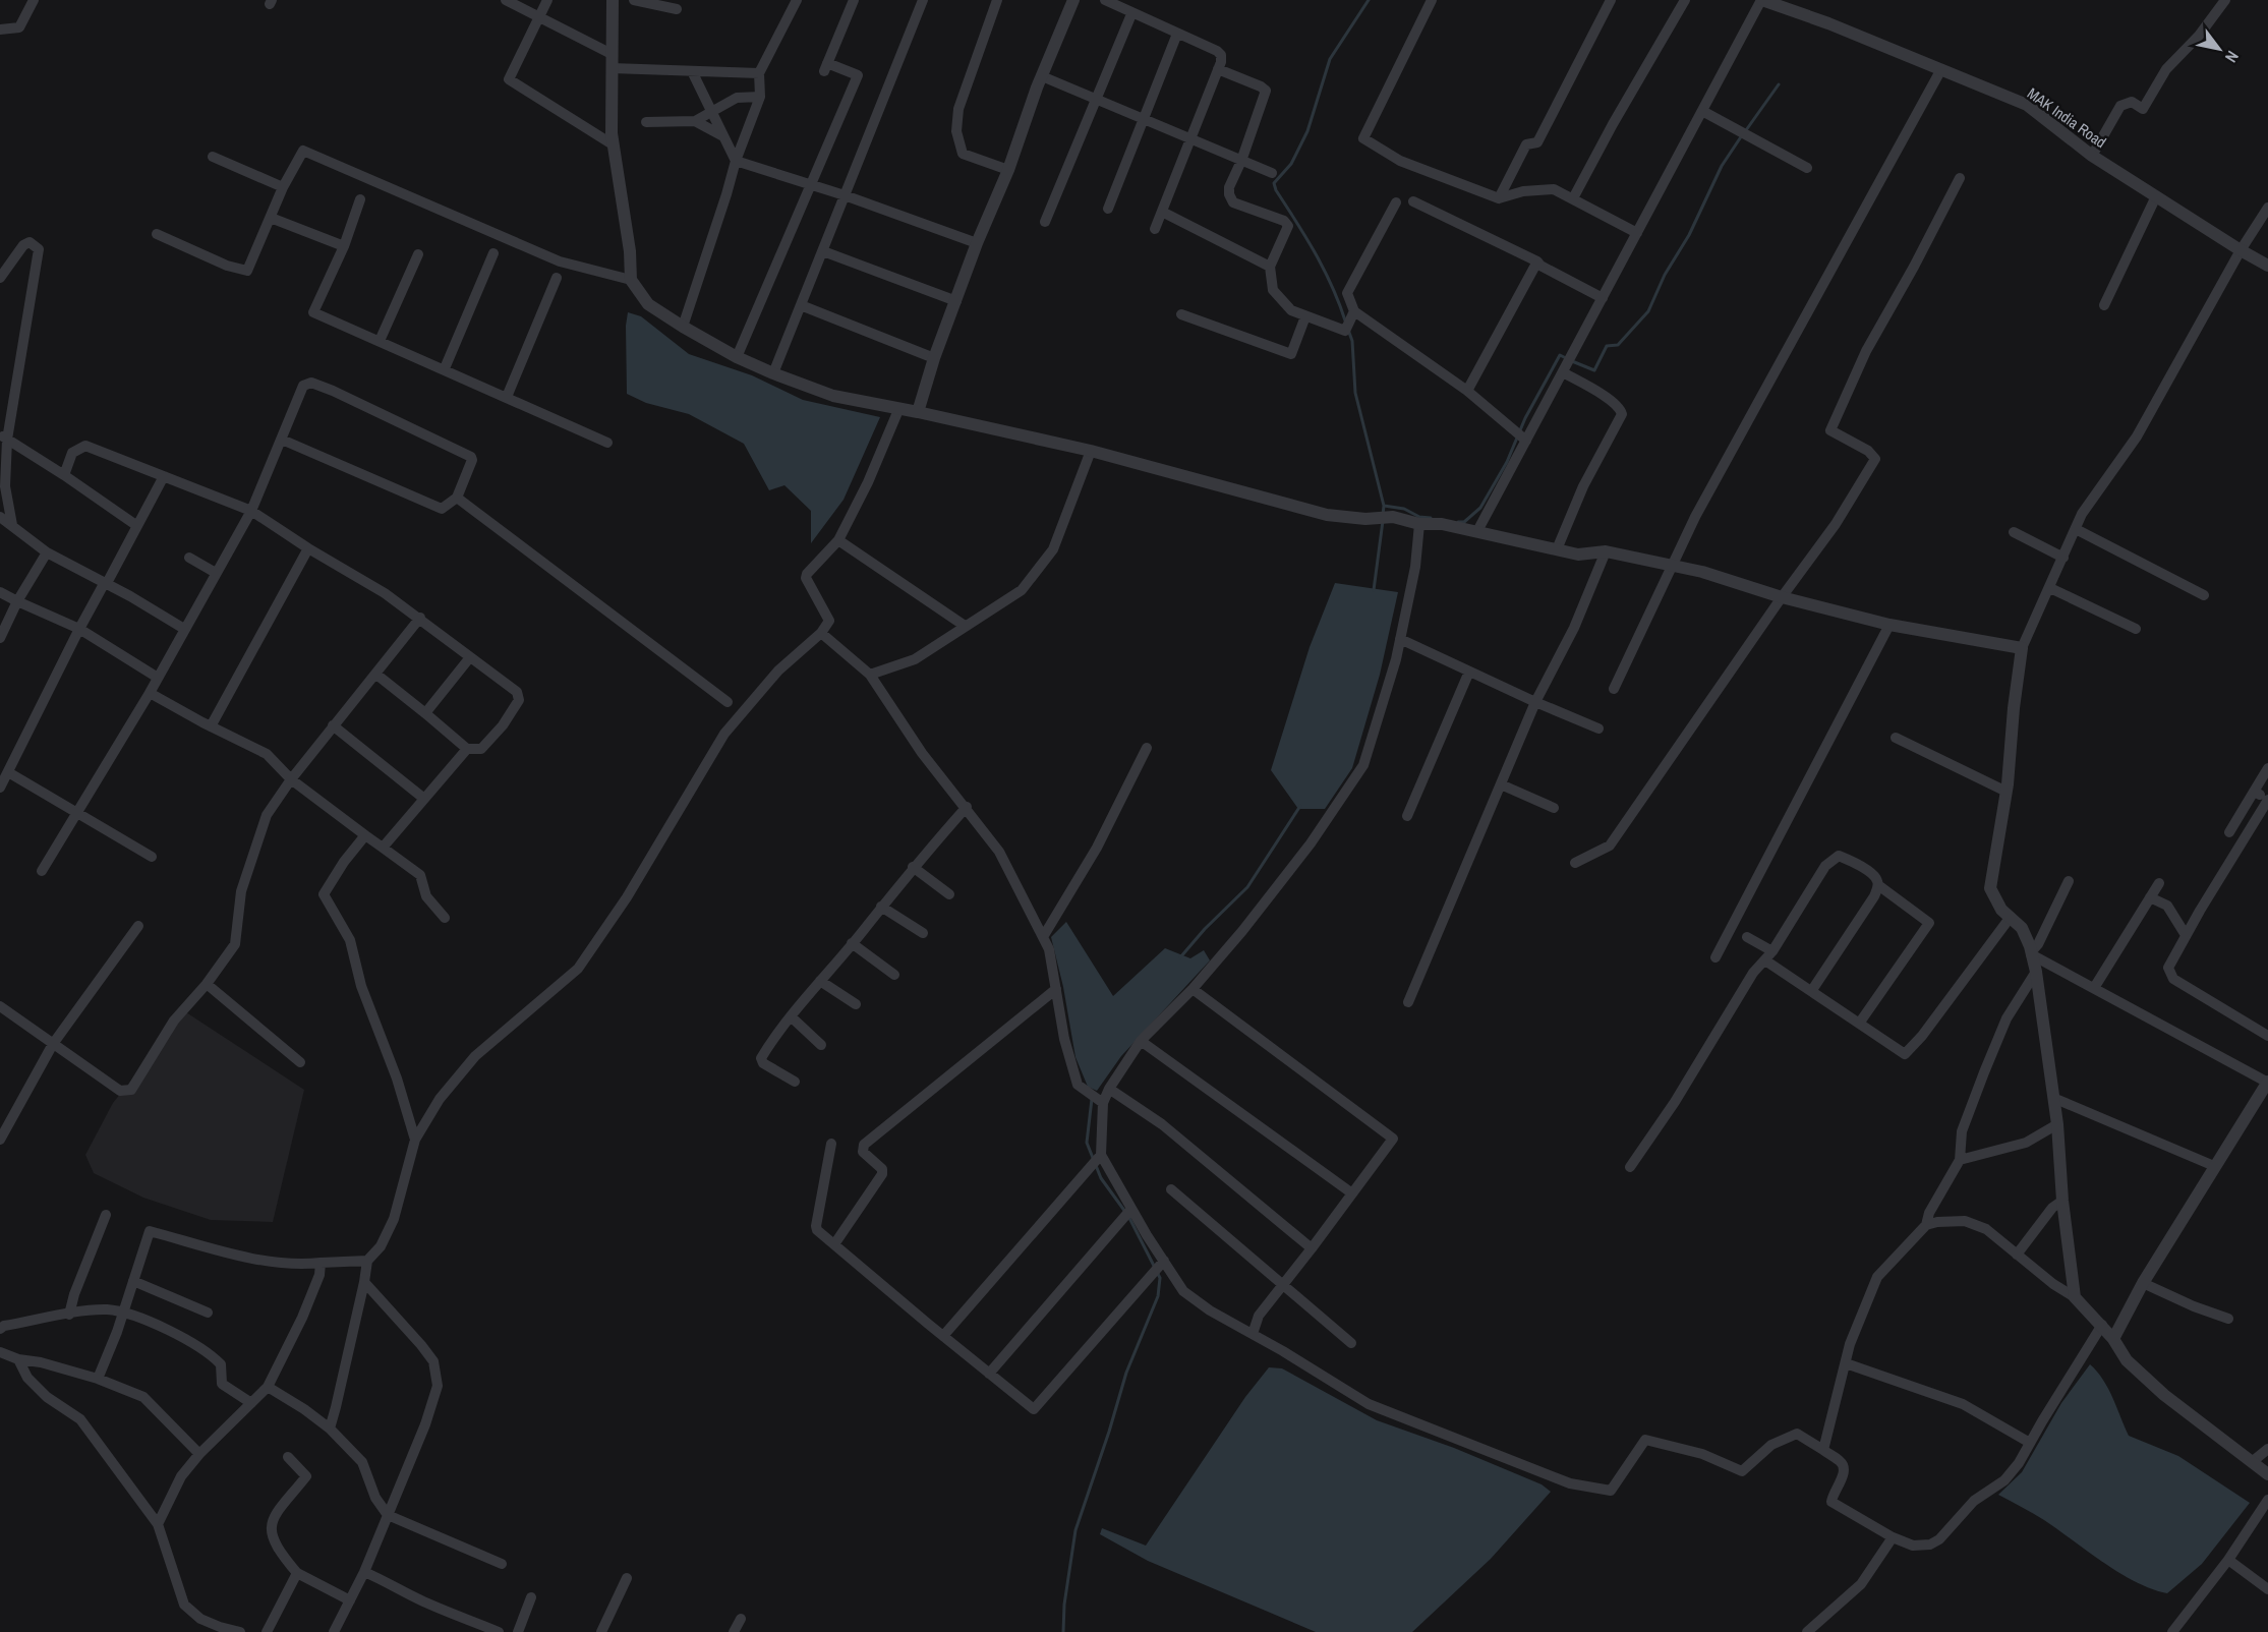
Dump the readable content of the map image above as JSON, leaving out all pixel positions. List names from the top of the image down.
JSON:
{
  "streets": {
    "street": ["MAK India Road"]
  },
  "north": "bottom right"
}
